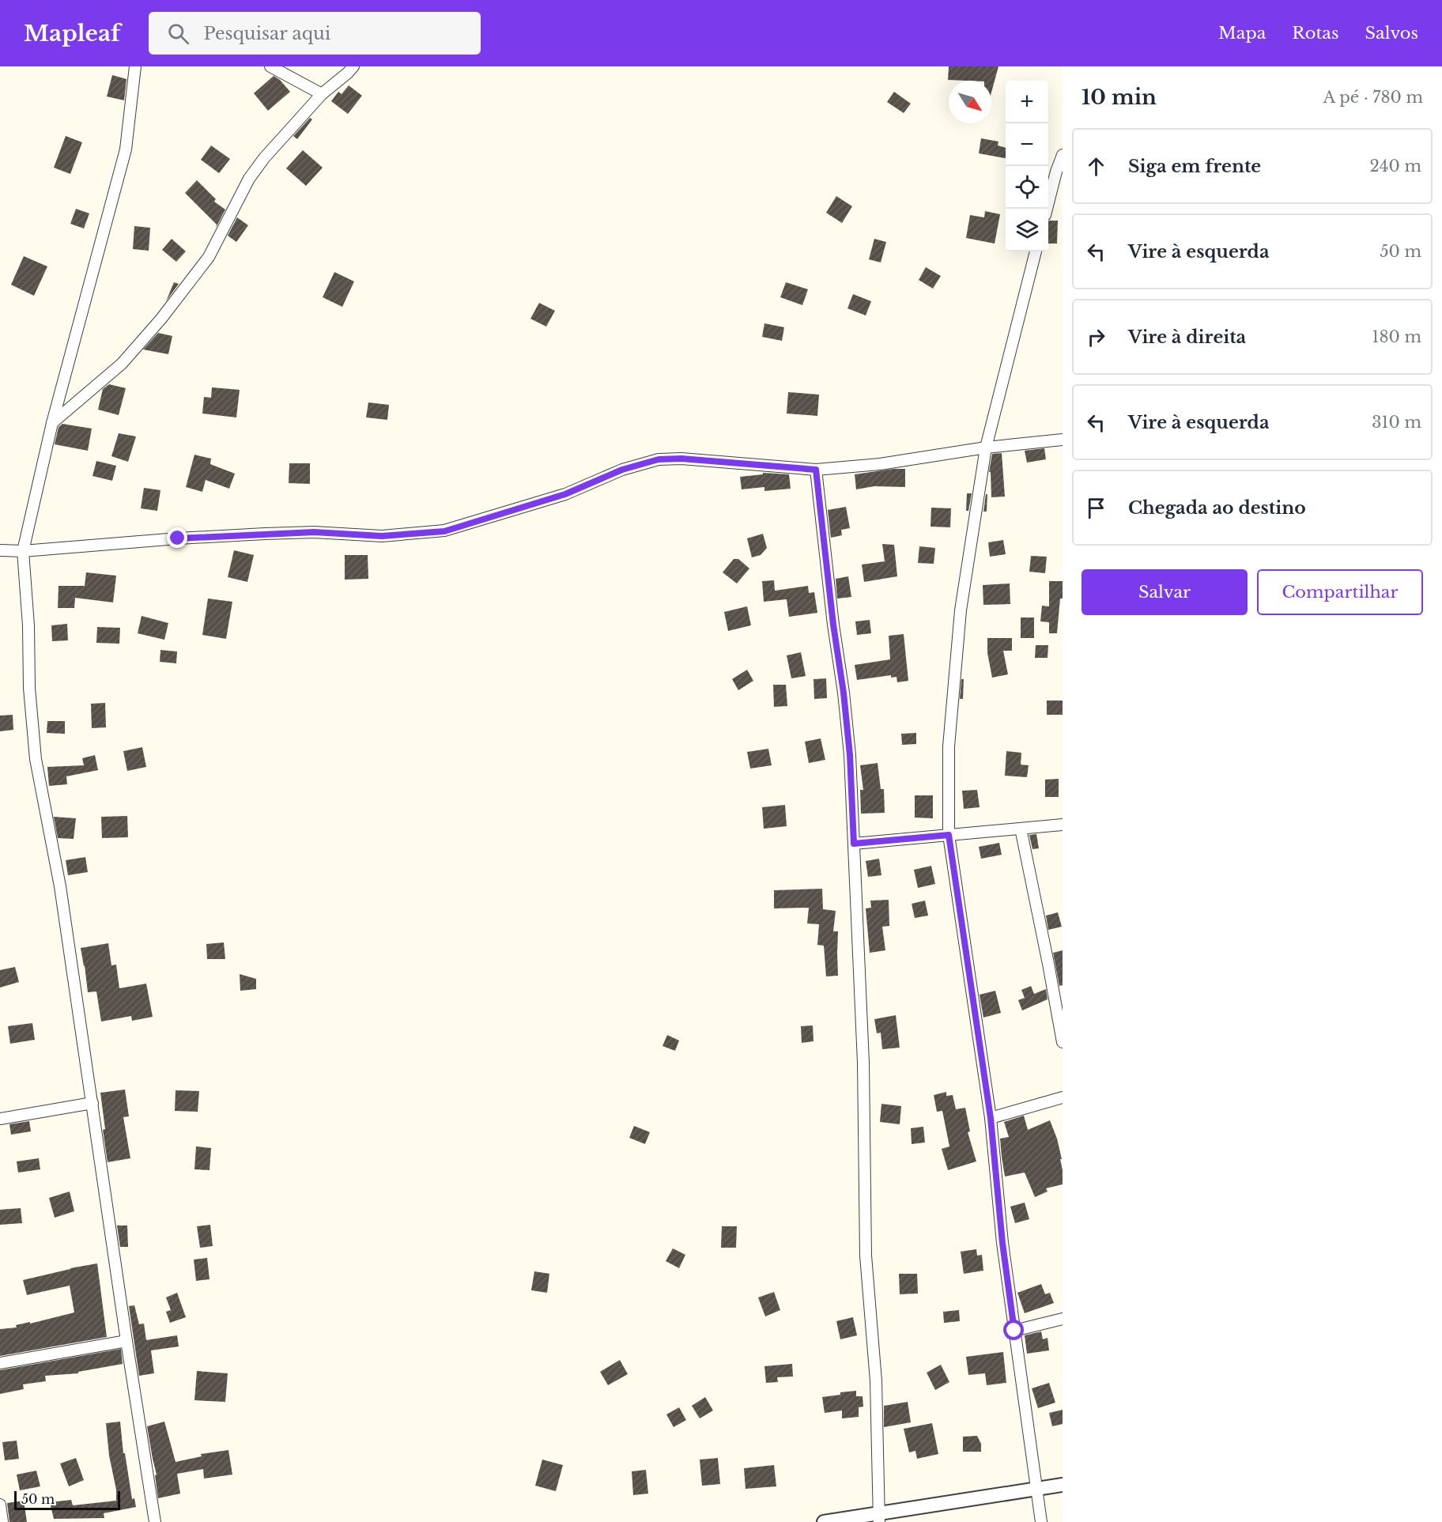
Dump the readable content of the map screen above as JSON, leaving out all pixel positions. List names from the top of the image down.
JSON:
{
  "scale_bar": "50 m",
  "north": "bottom right",
  "page": {
    "header": "Mapleaf",
    "search": "Pesquisar aqui",
    "nav": ["Mapa", "Rotas", "Salvos"],
    "heading": ["10 min", "A pé · 780 m"],
    "map_buttons": ["+", "−"],
    "list": [
      ["Siga em frente", "240 m"],
      ["Vire à esquerda", "50 m"],
      ["Vire à direita", "180 m"],
      ["Vire à esquerda", "310 m"],
      "Chegada ao destino"
    ],
    "buttons": ["Salvar", "Compartilhar"],
    "scale": "50 m"
  }
}
